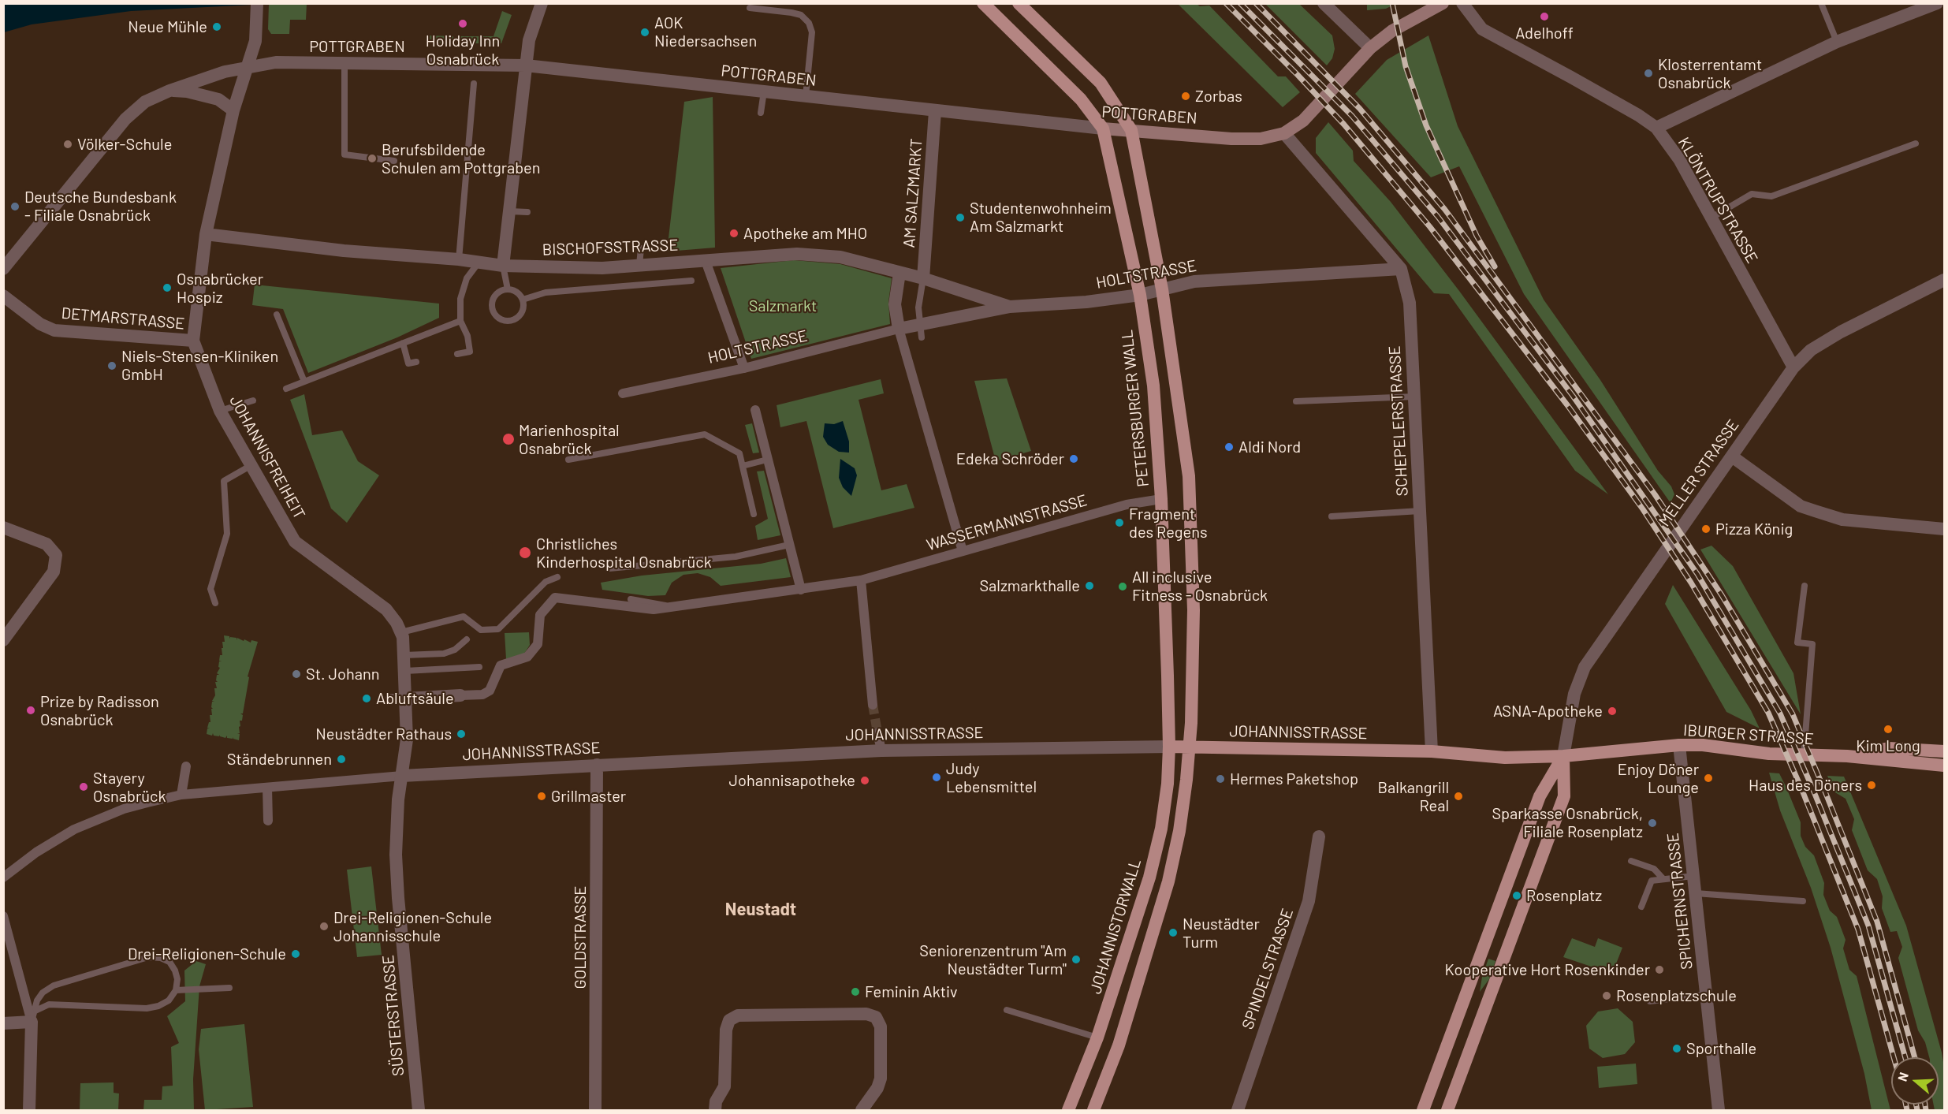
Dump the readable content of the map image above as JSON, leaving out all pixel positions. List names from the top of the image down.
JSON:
{
  "streets": {
    "main road": [
      "POTTGRABEN",
      "PETERSBURGER WALL",
      "JOHANNISSTRASSE",
      "IBURGER STRASSE",
      "JOHANNISTORWALL"
    ],
    "street": [
      "AM SALZMARKT",
      "KLÖNTRUPSTRASSE",
      "BISCHOFSSTRASSE",
      "HOLTSTRASSE",
      "DETMARSTRASSE",
      "SCHEPELERSTRASSE",
      "JOHANNISFREIHEIT",
      "MELLER STRASSE",
      "WASSERMANNSTRASSE",
      "SPICHERNSTRASSE",
      "GOLDSTRASSE",
      "SPINDELSTRASSE",
      "SÜSTERSTRASSE"
    ]
  },
  "crossings": [
    ["POTTGRABEN", "AM SALZMARKT"],
    ["POTTGRABEN", "PETERSBURGER WALL"],
    ["POTTGRABEN", "SCHEPELERSTRASSE"],
    ["POTTGRABEN", "JOHANNISFREIHEIT"],
    ["AM SALZMARKT", "BISCHOFSSTRASSE"],
    ["KLÖNTRUPSTRASSE", "MELLER STRASSE"],
    ["BISCHOFSSTRASSE", "HOLTSTRASSE"],
    ["BISCHOFSSTRASSE", "JOHANNISFREIHEIT"],
    ["HOLTSTRASSE", "PETERSBURGER WALL"],
    ["HOLTSTRASSE", "SCHEPELERSTRASSE"],
    ["DETMARSTRASSE", "JOHANNISFREIHEIT"],
    ["PETERSBURGER WALL", "WASSERMANNSTRASSE"],
    ["PETERSBURGER WALL", "JOHANNISSTRASSE"],
    ["PETERSBURGER WALL", "JOHANNISTORWALL"],
    ["SCHEPELERSTRASSE", "JOHANNISSTRASSE"],
    ["JOHANNISFREIHEIT", "JOHANNISSTRASSE"],
    ["JOHANNISFREIHEIT", "SÜSTERSTRASSE"],
    ["MELLER STRASSE", "JOHANNISSTRASSE"],
    ["MELLER STRASSE", "IBURGER STRASSE"],
    ["JOHANNISSTRASSE", "IBURGER STRASSE"],
    ["JOHANNISSTRASSE", "JOHANNISTORWALL"],
    ["JOHANNISSTRASSE", "GOLDSTRASSE"],
    ["JOHANNISSTRASSE", "SÜSTERSTRASSE"],
    ["IBURGER STRASSE", "SPICHERNSTRASSE"]
  ],
  "districts": ["Neustadt"],
  "parks": ["Salzmarkt"],
  "places": [
    "Adelhoff",
    "Holiday Inn Osnabrück",
    "Neue Mühle",
    "AOK Niedersachsen",
    "Klosterrentamt Osnabrück",
    "Zorbas",
    "Völker-Schule",
    "Berufsbildende Schulen am Pottgraben",
    "Deutsche Bundesbank - Filiale Osnabrück",
    "Studentenwohnheim Am Salzmarkt",
    "Apotheke am MHO",
    "Osnabrücker Hospiz",
    "Niels-Stensen-Kliniken GmbH",
    "Marienhospital Osnabrück",
    "Aldi Nord",
    "Edeka Schröder",
    "Fragment des Regens",
    "Pizza König",
    "Christliches Kinderhospital Osnabrück",
    "Salzmarkthalle",
    "All inclusive Fitness - Osnabrück",
    "St. Johann",
    "Abluftsäule",
    "Prize by Radisson Osnabrück",
    "ASNA-Apotheke",
    "Kim Long",
    "Neustädter Rathaus",
    "Ständebrunnen",
    "Judy Lebensmittel",
    "Enjoy Döner Lounge",
    "Hermes Paketshop",
    "Johannisapotheke",
    "Haus des Döners",
    "Stayery Osnabrück",
    "Grillmaster",
    "Balkangrill Real",
    "Sparkasse Osnabrück, Filiale Rosenplatz",
    "Rosenplatz",
    "Drei-Religionen-Schule Johannisschule",
    "Neustädter Turm",
    "Drei-Religionen-Schule",
    "Seniorenzentrum \"Am Neustädter Turm\"",
    "Kooperative Hort Rosenkinder",
    "Feminin Aktiv",
    "Rosenplatzschule",
    "Sporthalle"
  ],
  "north": "left"
}
